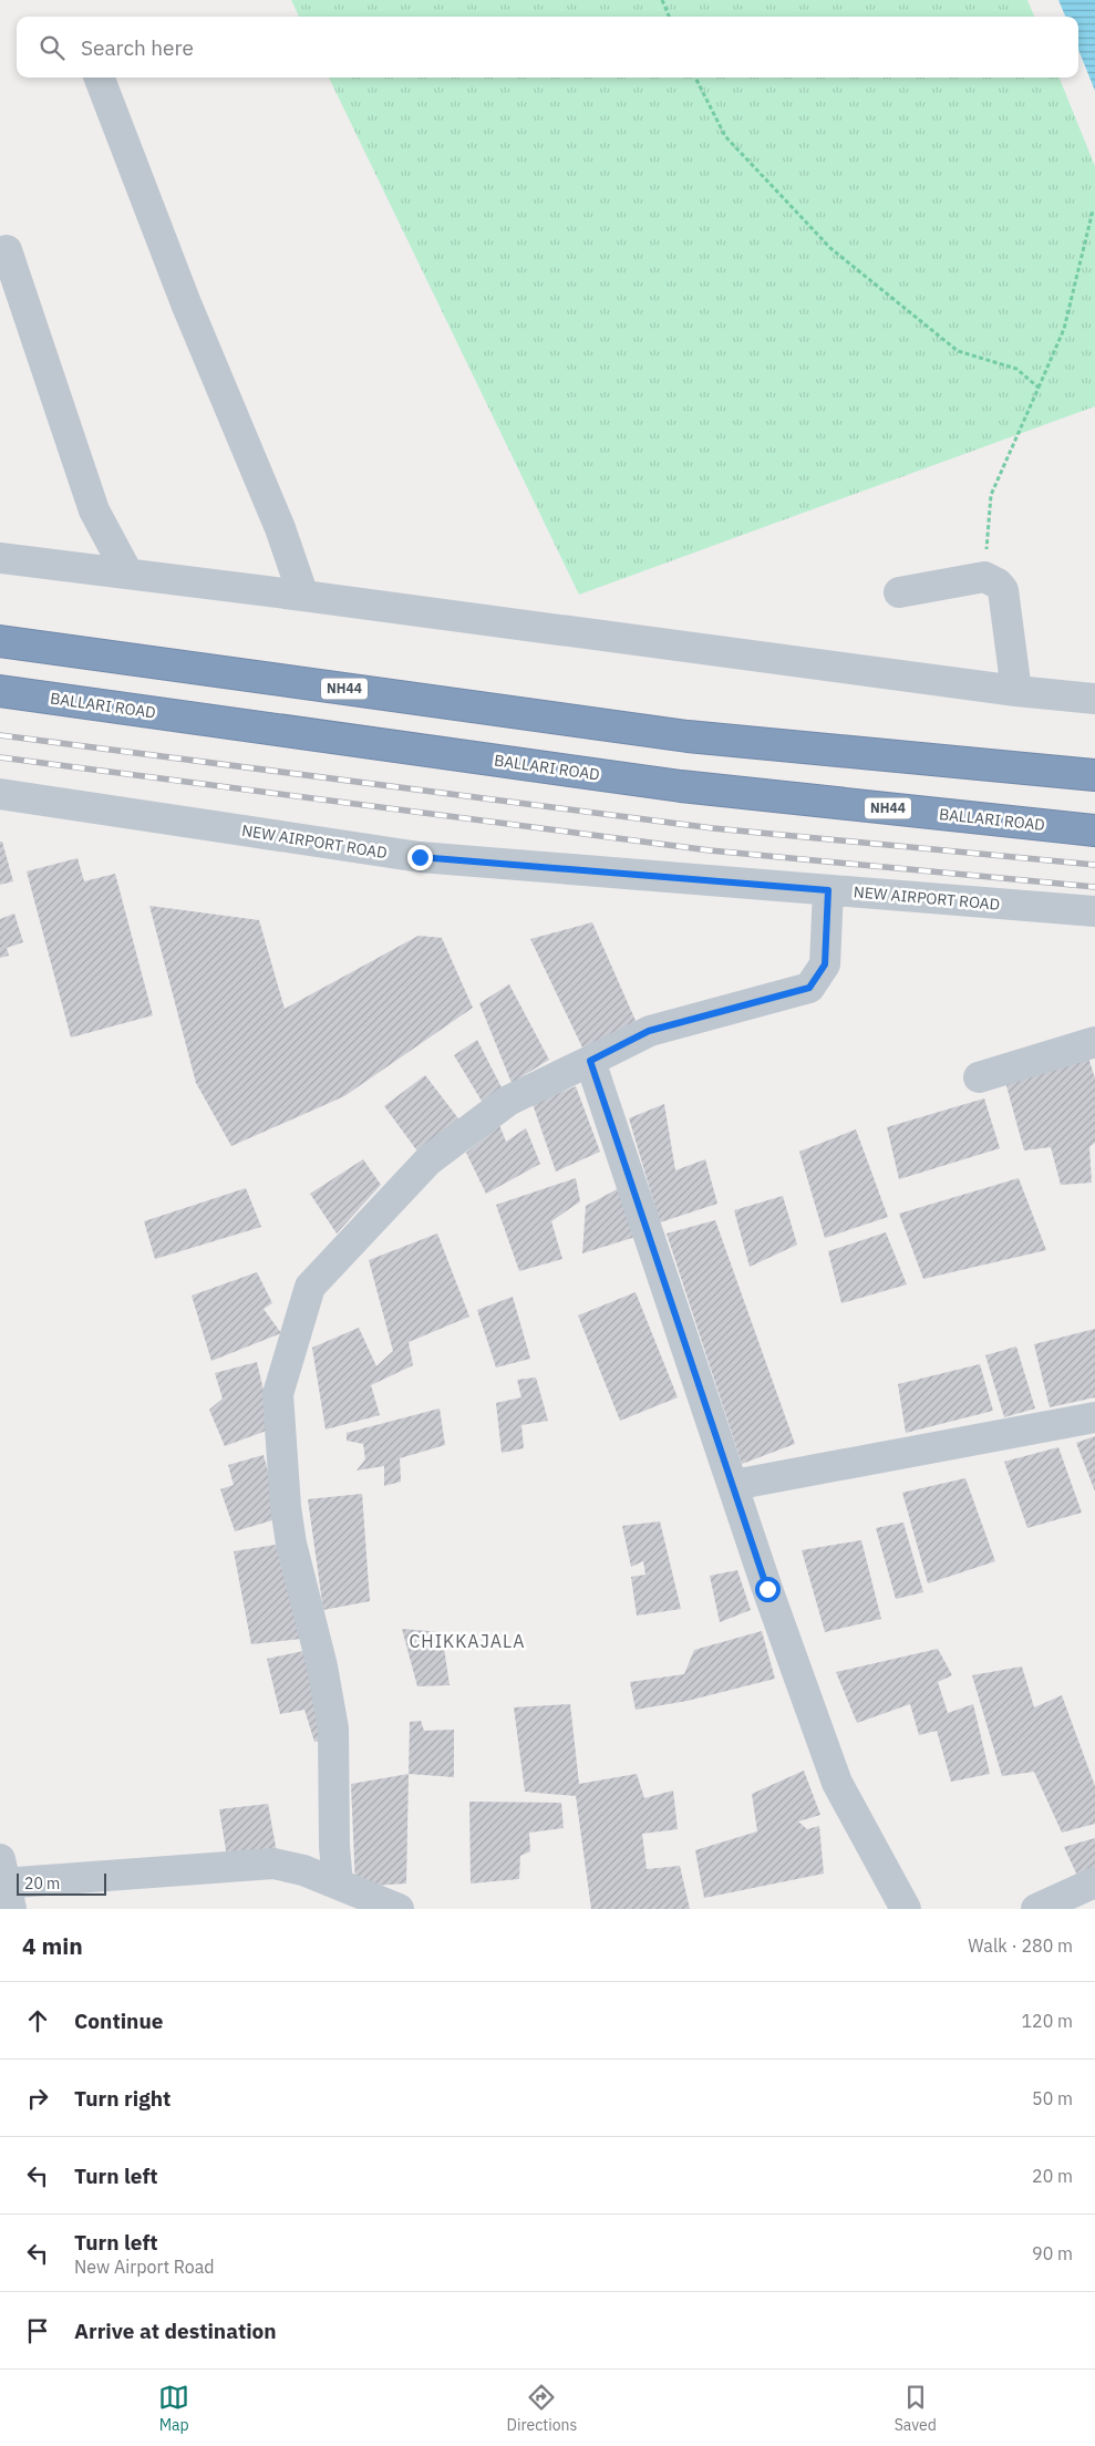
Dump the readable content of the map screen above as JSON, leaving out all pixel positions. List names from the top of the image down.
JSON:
{
  "streets": {
    "highway": ["NH44", "BALLARI ROAD"],
    "street": ["NEW AIRPORT ROAD"]
  },
  "districts": ["CHIKKAJALA"],
  "scale_bar": "20 m",
  "page": {
    "search": "Search here",
    "scale": "20 m",
    "heading": ["4 min", "Walk · 280 m"],
    "list": [
      ["Continue", "120 m"],
      ["Turn right", "50 m"],
      ["Turn left", "20 m"],
      ["Turn left", "New Airport Road", "90 m"],
      "Arrive at destination"
    ],
    "nav": ["Map", "Directions", "Saved"]
  }
}
